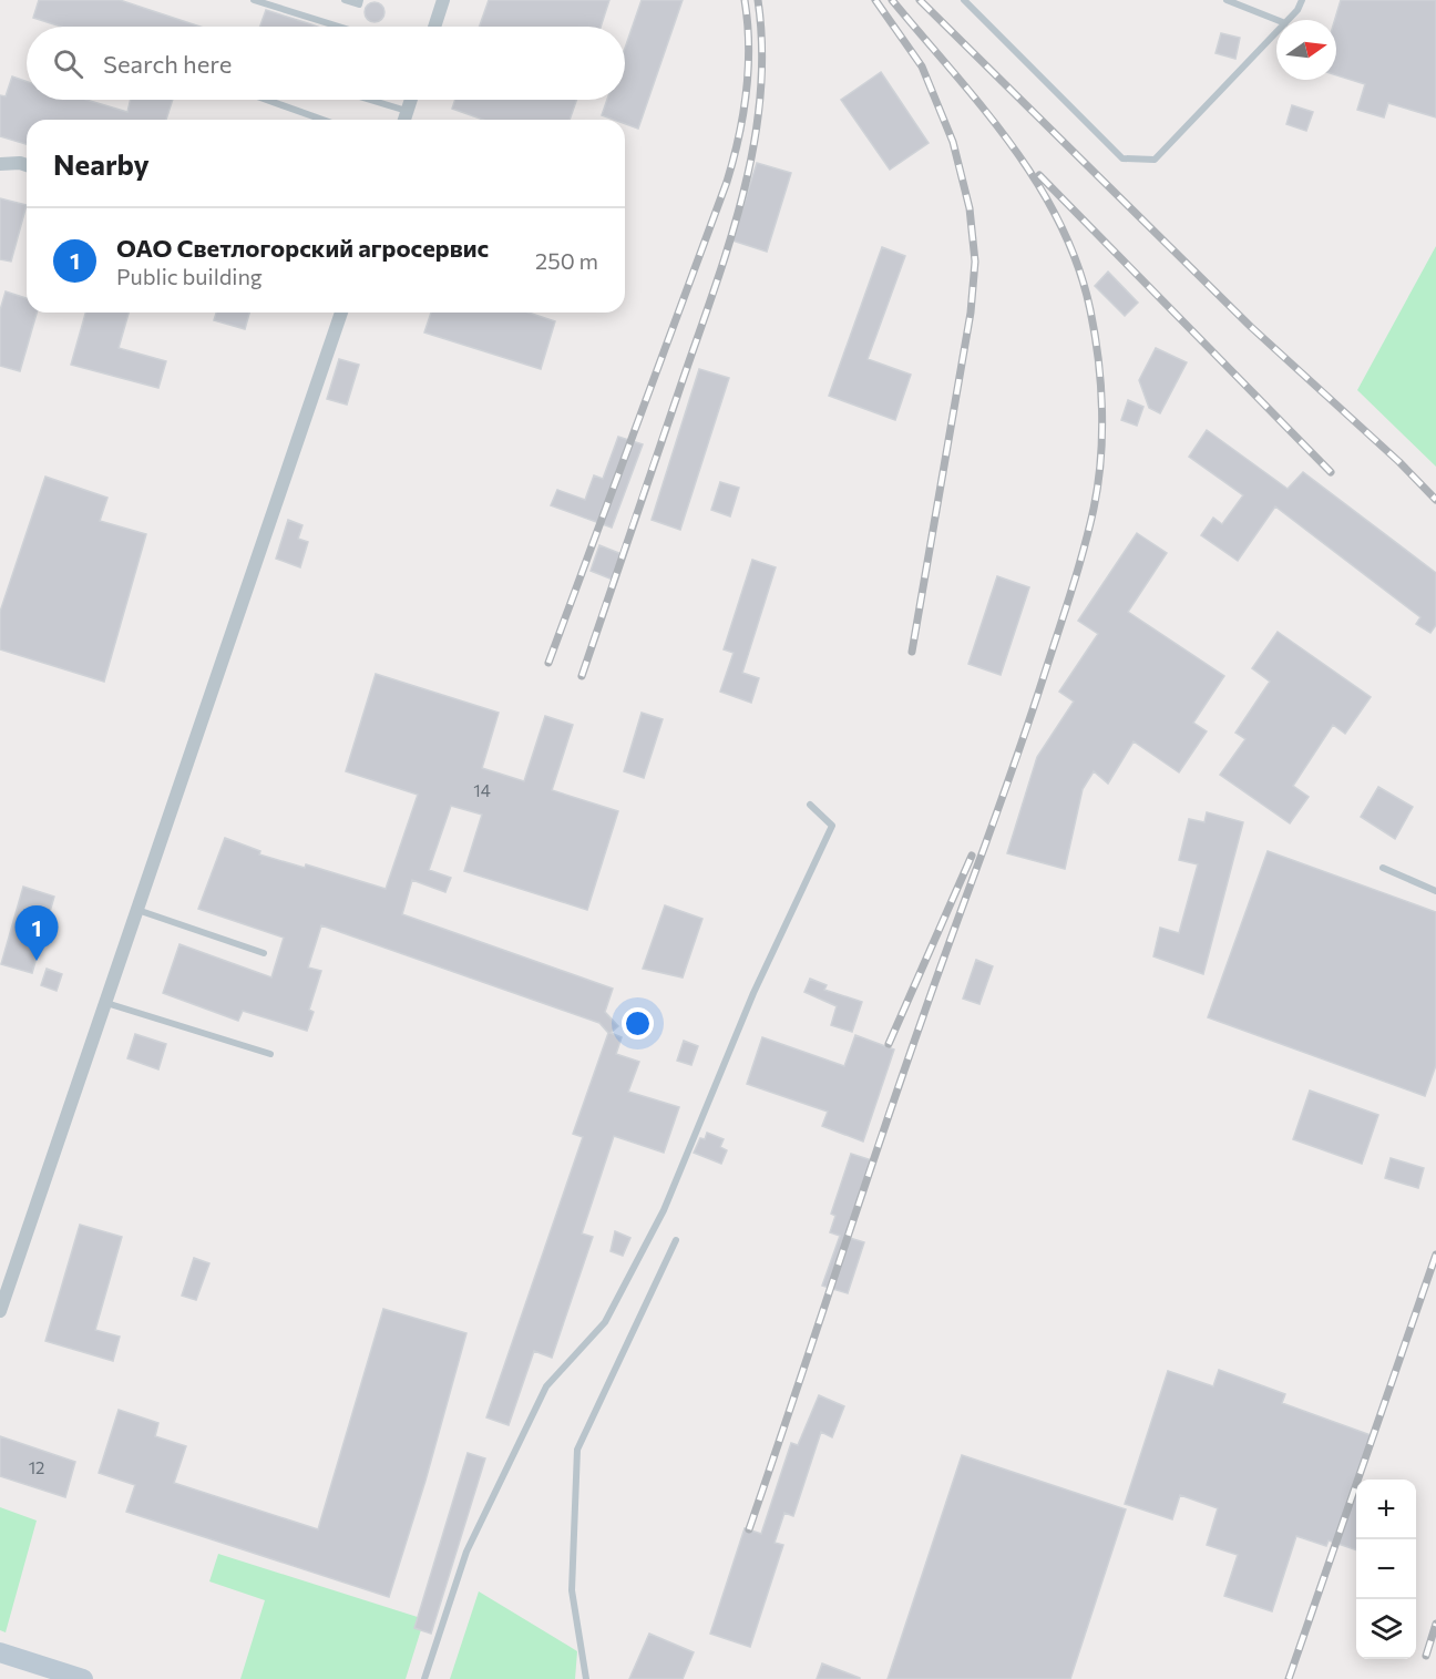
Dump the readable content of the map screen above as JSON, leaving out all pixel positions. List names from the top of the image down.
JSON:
{
  "house_numbers": ["14", "12"],
  "north": "right",
  "page": {
    "search": "Search here",
    "heading": "Nearby",
    "list": [
      {
        "mark": "1",
        "name": "ОАО Светлогорский агросервис",
        "note": "Public building",
        "value": "250 m"
      }
    ],
    "pins": "1",
    "map_buttons": ["+", "−"]
  }
}
